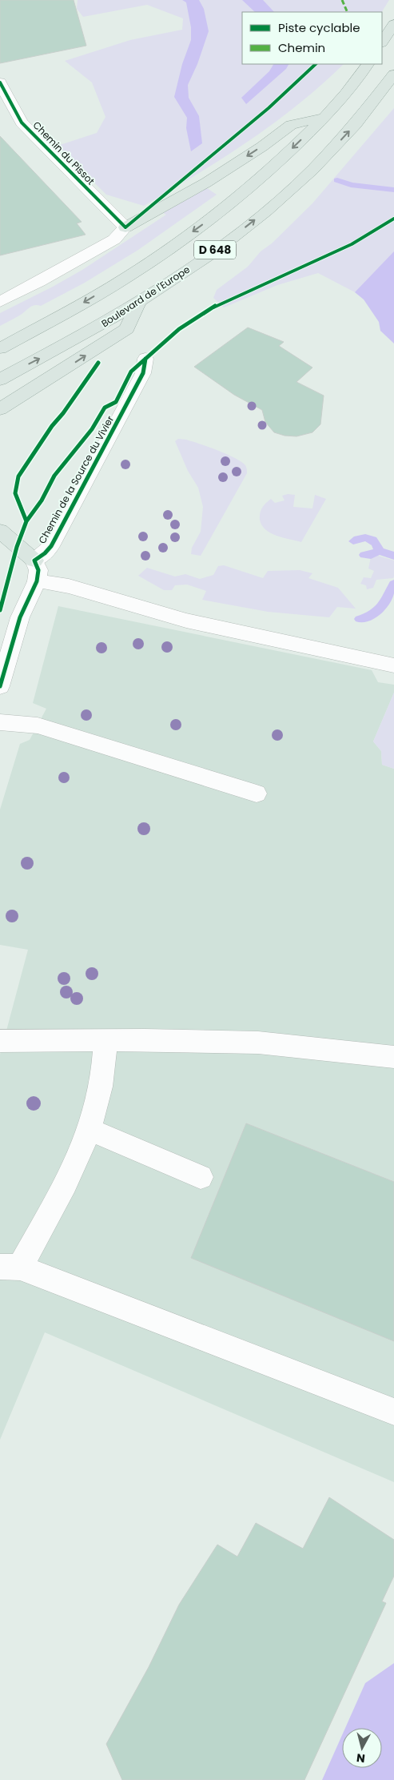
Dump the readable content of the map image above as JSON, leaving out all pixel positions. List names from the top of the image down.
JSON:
{
  "streets": {
    "highway": ["D 648", "Boulevard de l'Europe"],
    "street": ["Chemin du Pissot", "Chemin de la Source du Vivier"]
  },
  "legend": ["Piste cyclable", "Chemin"],
  "north": "bottom"
}
